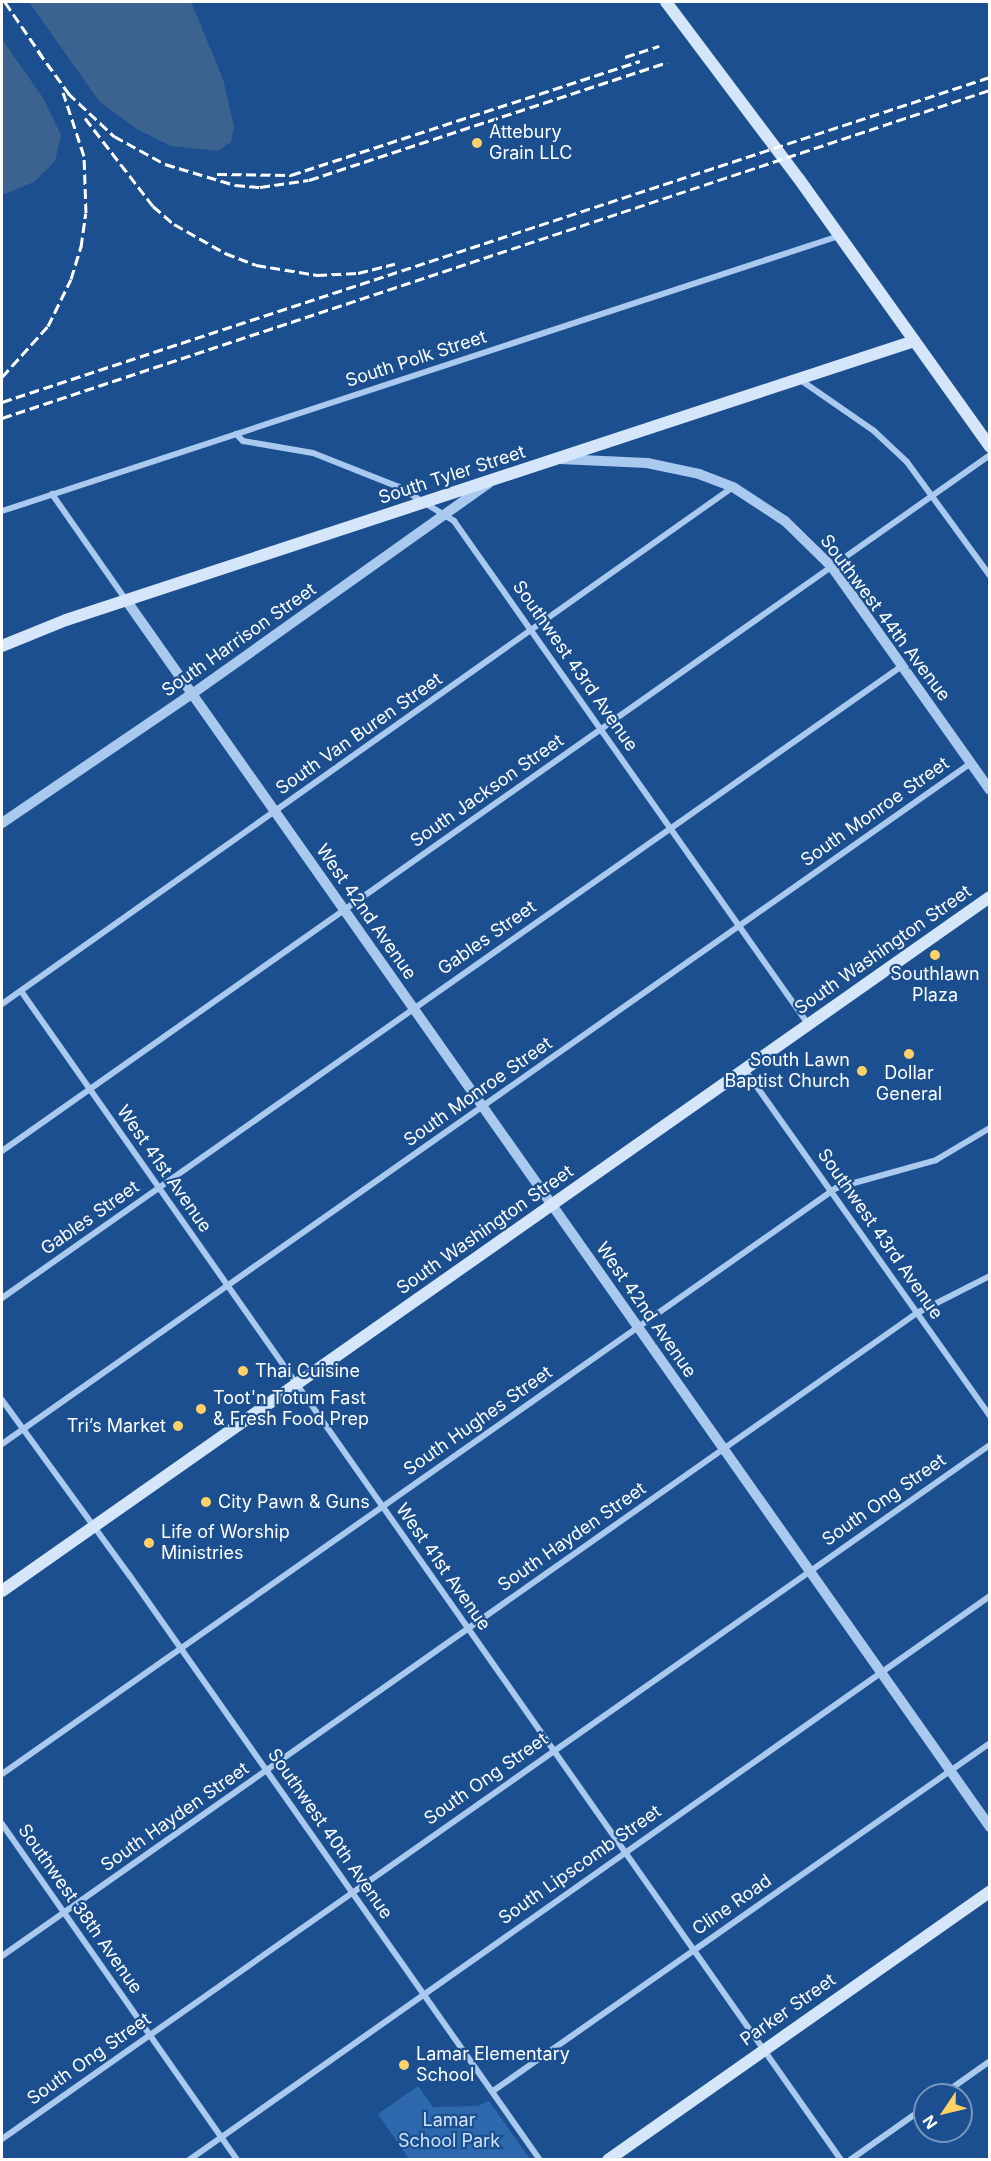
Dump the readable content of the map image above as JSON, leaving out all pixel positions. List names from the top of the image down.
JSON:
{
  "streets": {
    "main road": ["South Tyler Street", "South Washington Street", "Parker Street"],
    "street": [
      "South Polk Street",
      "Southwest 44th Avenue",
      "South Harrison Street",
      "Southwest 43rd Avenue",
      "South Van Buren Street",
      "South Jackson Street",
      "South Monroe Street",
      "West 42nd Avenue",
      "Gables Street",
      "West 41st Avenue",
      "South Hughes Street",
      "South Ong Street",
      "South Hayden Street",
      "Southwest 40th Avenue",
      "South Lipscomb Street",
      "Cline Road",
      "Southwest 38th Avenue"
    ]
  },
  "crossings": [
    ["South Polk Street", "Southwest 43rd Avenue"],
    ["South Tyler Street", "Southwest 44th Avenue"],
    ["South Tyler Street", "South Harrison Street"],
    ["South Tyler Street", "Southwest 43rd Avenue"],
    ["South Tyler Street", "West 42nd Avenue"],
    ["Southwest 44th Avenue", "South Van Buren Street"],
    ["Southwest 44th Avenue", "South Jackson Street"],
    ["Southwest 44th Avenue", "South Monroe Street"],
    ["Southwest 44th Avenue", "Gables Street"],
    ["South Harrison Street", "Southwest 43rd Avenue"],
    ["South Harrison Street", "West 42nd Avenue"],
    ["Southwest 43rd Avenue", "South Van Buren Street"],
    ["Southwest 43rd Avenue", "South Jackson Street"],
    ["Southwest 43rd Avenue", "South Monroe Street"],
    ["Southwest 43rd Avenue", "Gables Street"],
    ["Southwest 43rd Avenue", "South Washington Street"],
    ["Southwest 43rd Avenue", "South Hughes Street"],
    ["Southwest 43rd Avenue", "South Hayden Street"],
    ["South Van Buren Street", "West 42nd Avenue"],
    ["South Van Buren Street", "West 41st Avenue"],
    ["South Jackson Street", "West 42nd Avenue"],
    ["South Jackson Street", "West 41st Avenue"],
    ["South Monroe Street", "West 42nd Avenue"],
    ["South Monroe Street", "West 41st Avenue"],
    ["South Monroe Street", "Southwest 40th Avenue"],
    ["West 42nd Avenue", "Gables Street"],
    ["West 42nd Avenue", "South Washington Street"],
    ["West 42nd Avenue", "South Hughes Street"],
    ["West 42nd Avenue", "South Ong Street"],
    ["West 42nd Avenue", "South Hayden Street"],
    ["West 42nd Avenue", "South Lipscomb Street"],
    ["West 42nd Avenue", "Cline Road"],
    ["Gables Street", "West 41st Avenue"],
    ["South Washington Street", "West 41st Avenue"],
    ["South Washington Street", "Southwest 40th Avenue"],
    ["West 41st Avenue", "South Hughes Street"],
    ["West 41st Avenue", "South Ong Street"],
    ["West 41st Avenue", "South Hayden Street"],
    ["West 41st Avenue", "South Lipscomb Street"],
    ["West 41st Avenue", "Cline Road"],
    ["West 41st Avenue", "Parker Street"],
    ["South Hughes Street", "Southwest 40th Avenue"],
    ["South Ong Street", "Southwest 40th Avenue"],
    ["South Ong Street", "Southwest 38th Avenue"],
    ["South Hayden Street", "Southwest 40th Avenue"],
    ["South Hayden Street", "Southwest 38th Avenue"],
    ["Southwest 40th Avenue", "South Lipscomb Street"],
    ["Southwest 40th Avenue", "Cline Road"],
    ["South Lipscomb Street", "Southwest 38th Avenue"]
  ],
  "parks": ["Lamar School Park"],
  "places": [
    "Attebury Grain LLC",
    "Southlawn Plaza",
    "Dollar General",
    "South Lawn Baptist Church",
    "Thai Cuisine",
    "Toot'n Totum Fast & Fresh Food Prep",
    "Tri’s Market",
    "City Pawn & Guns",
    "Life of Worship Ministries",
    "Lamar Elementary School"
  ],
  "north": "bottom left"
}
